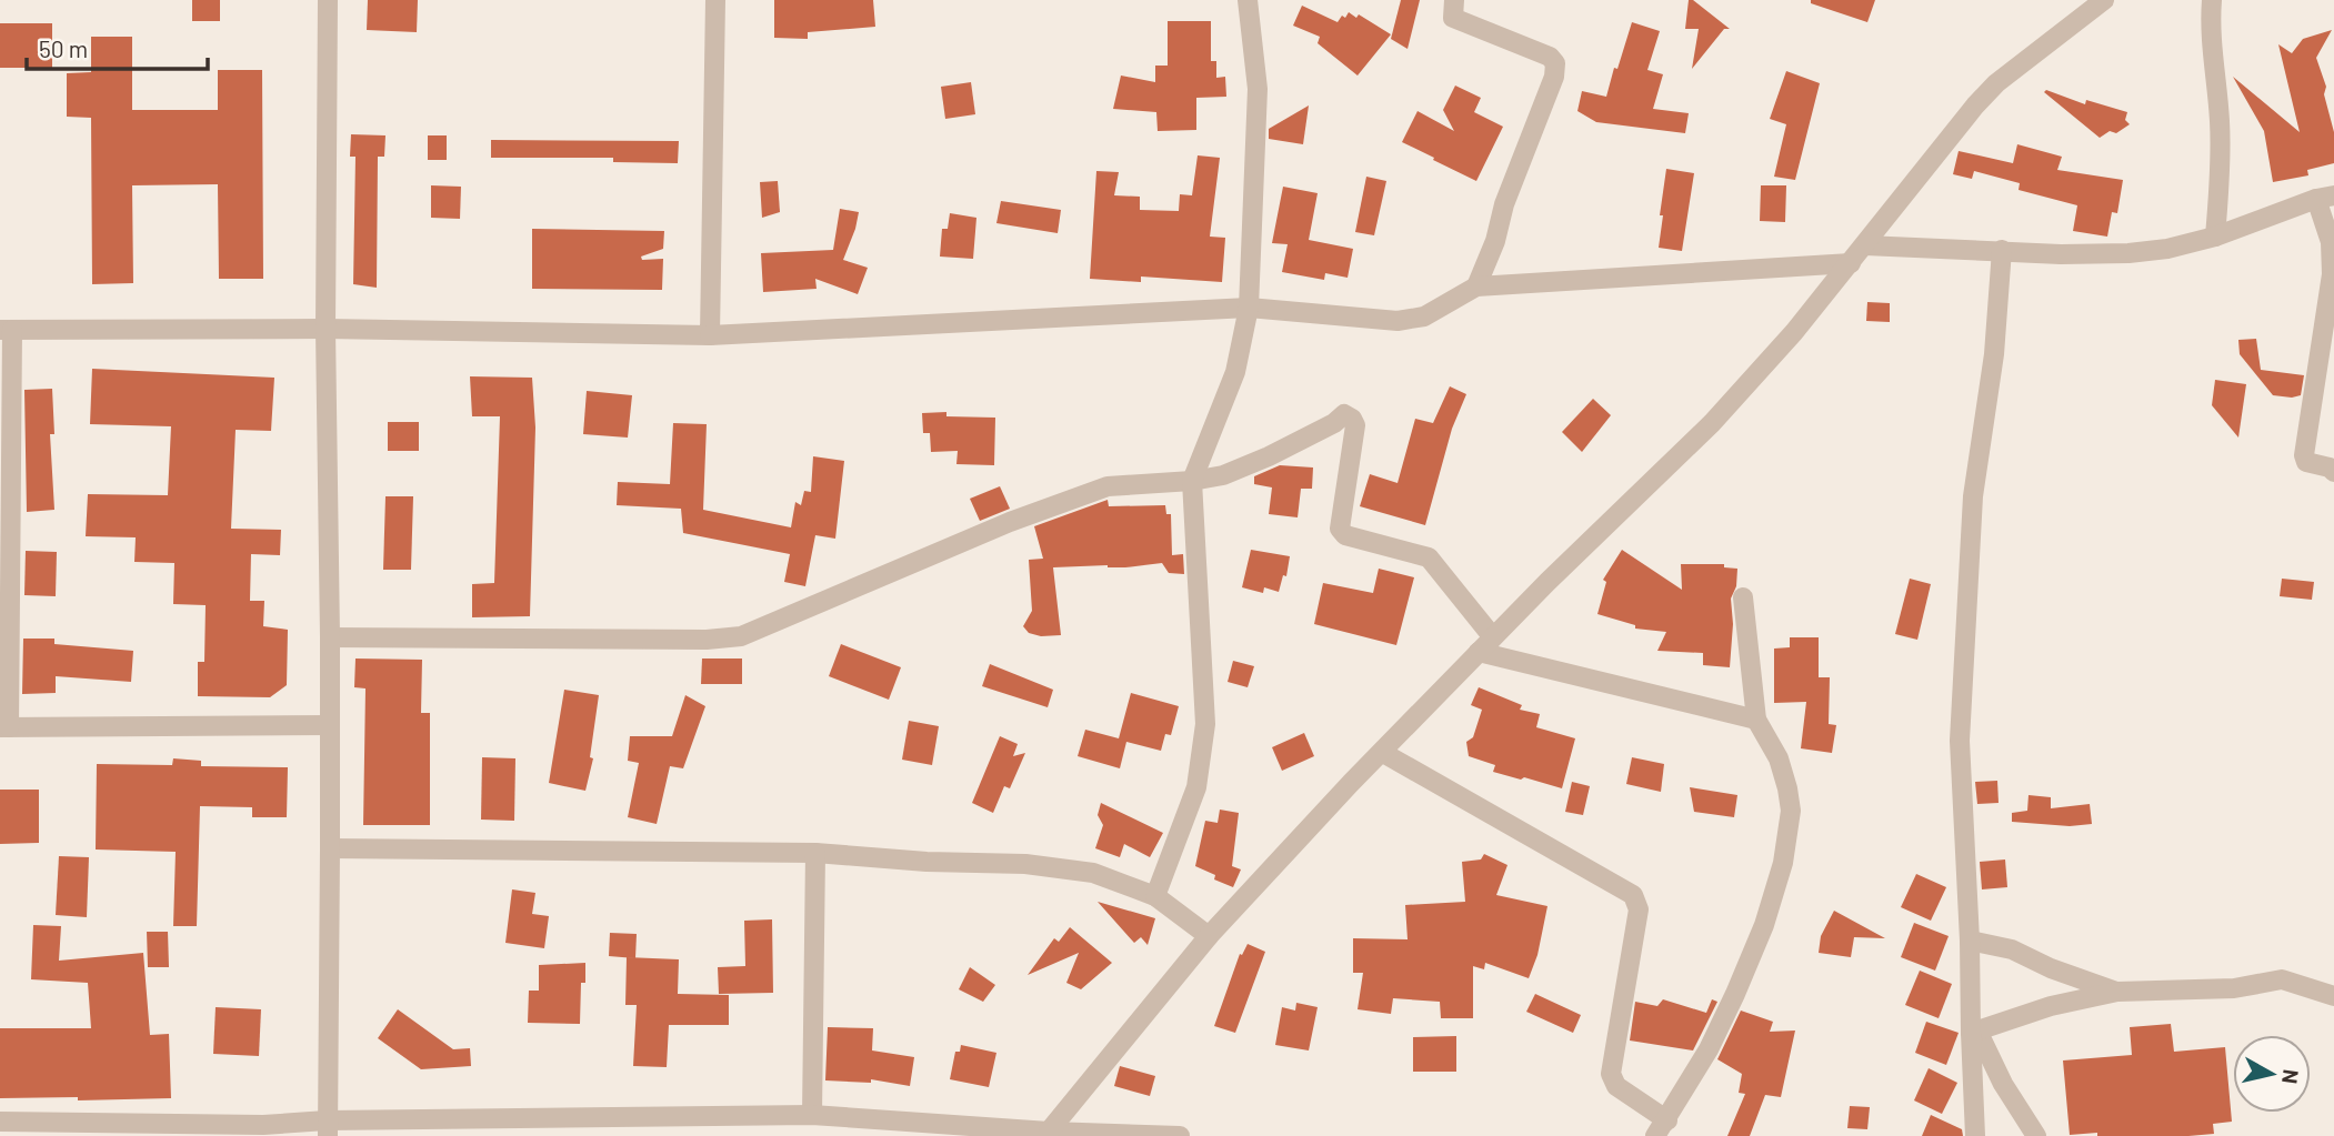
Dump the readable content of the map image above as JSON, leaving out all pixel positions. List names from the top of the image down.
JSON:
{
  "scale_bar": "50 m",
  "north": "right"
}
